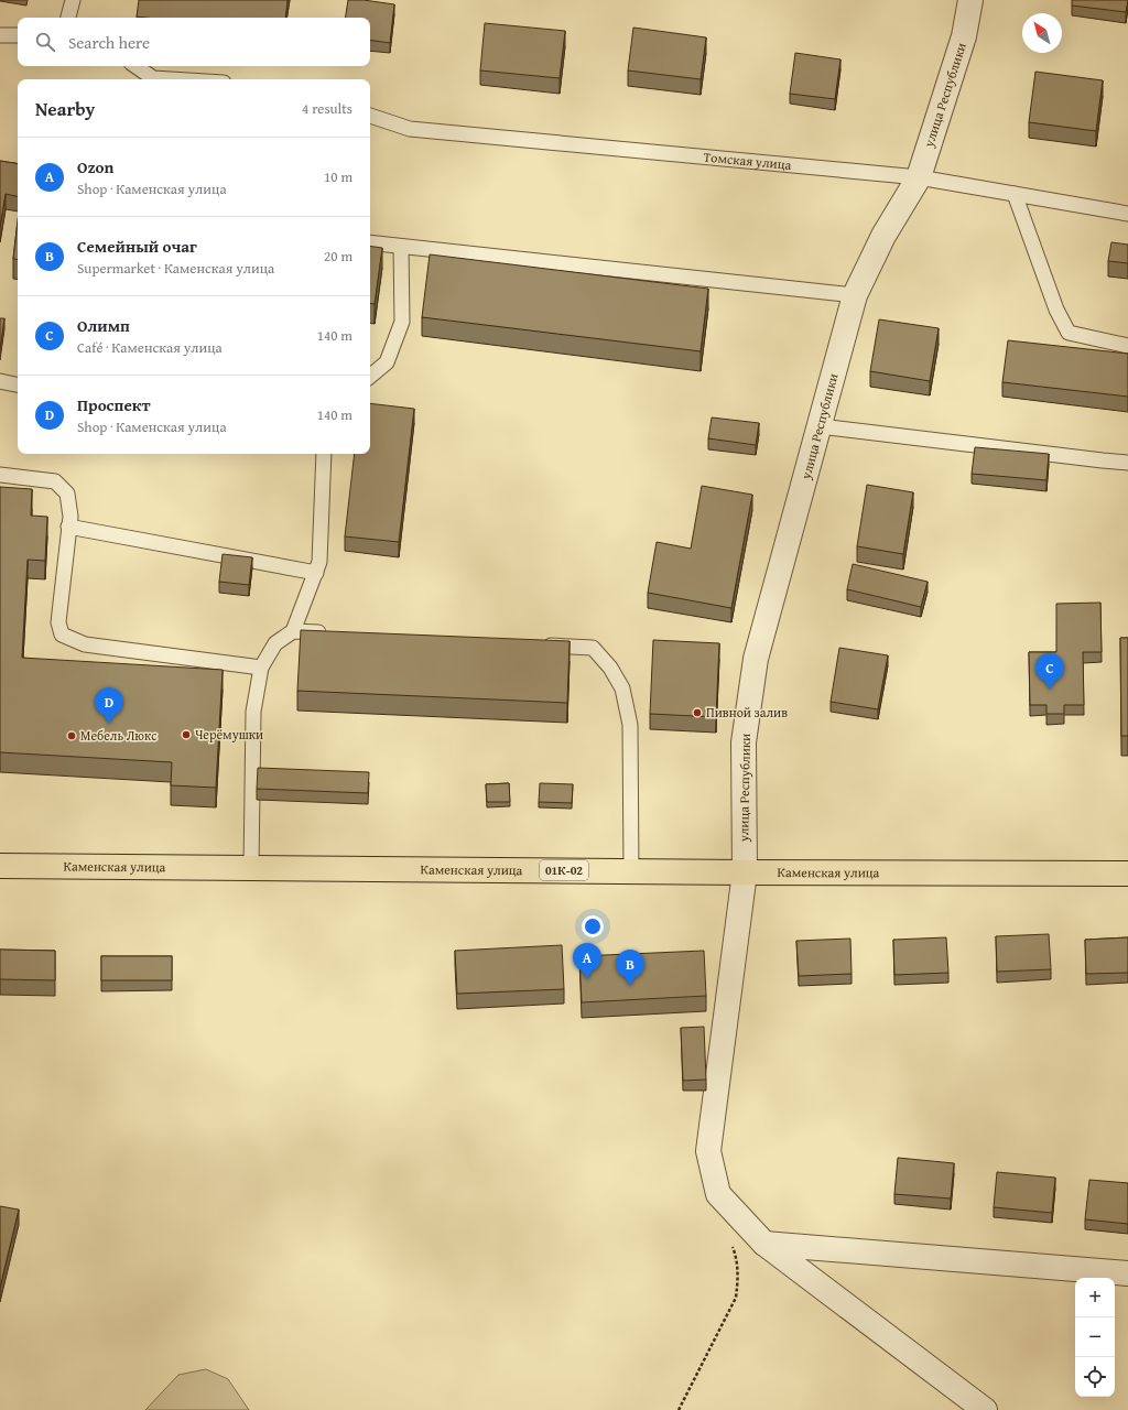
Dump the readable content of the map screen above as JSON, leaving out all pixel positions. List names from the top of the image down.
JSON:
{
  "streets": {
    "main road": ["Каменская улица", "01К-02"],
    "street": ["улица Республики"],
    "lane": ["Томская улица"]
  },
  "crossings": [
    ["улица Республики", "Томская улица"],
    ["улица Республики", "Каменская улица"]
  ],
  "places": ["Пивной залив", "Черёмушки", "Мебель Люкс"],
  "north": "top left",
  "page": {
    "search": "Search here",
    "heading": ["Nearby", "4 results"],
    "list": [
      {
        "mark": "A",
        "name": "Ozon",
        "note": "Shop · Каменская улица",
        "value": "10 m"
      },
      {
        "mark": "B",
        "name": "Семейный очаг",
        "note": "Supermarket · Каменская улица",
        "value": "20 m"
      },
      {
        "mark": "C",
        "name": "Олимп",
        "note": "Café · Каменская улица",
        "value": "140 m"
      },
      {
        "mark": "D",
        "name": "Проспект",
        "note": "Shop · Каменская улица",
        "value": "140 m"
      }
    ],
    "pins": [
      "C",
      "D",
      "A",
      "B"
    ],
    "map_buttons": ["+", "−"]
  }
}
